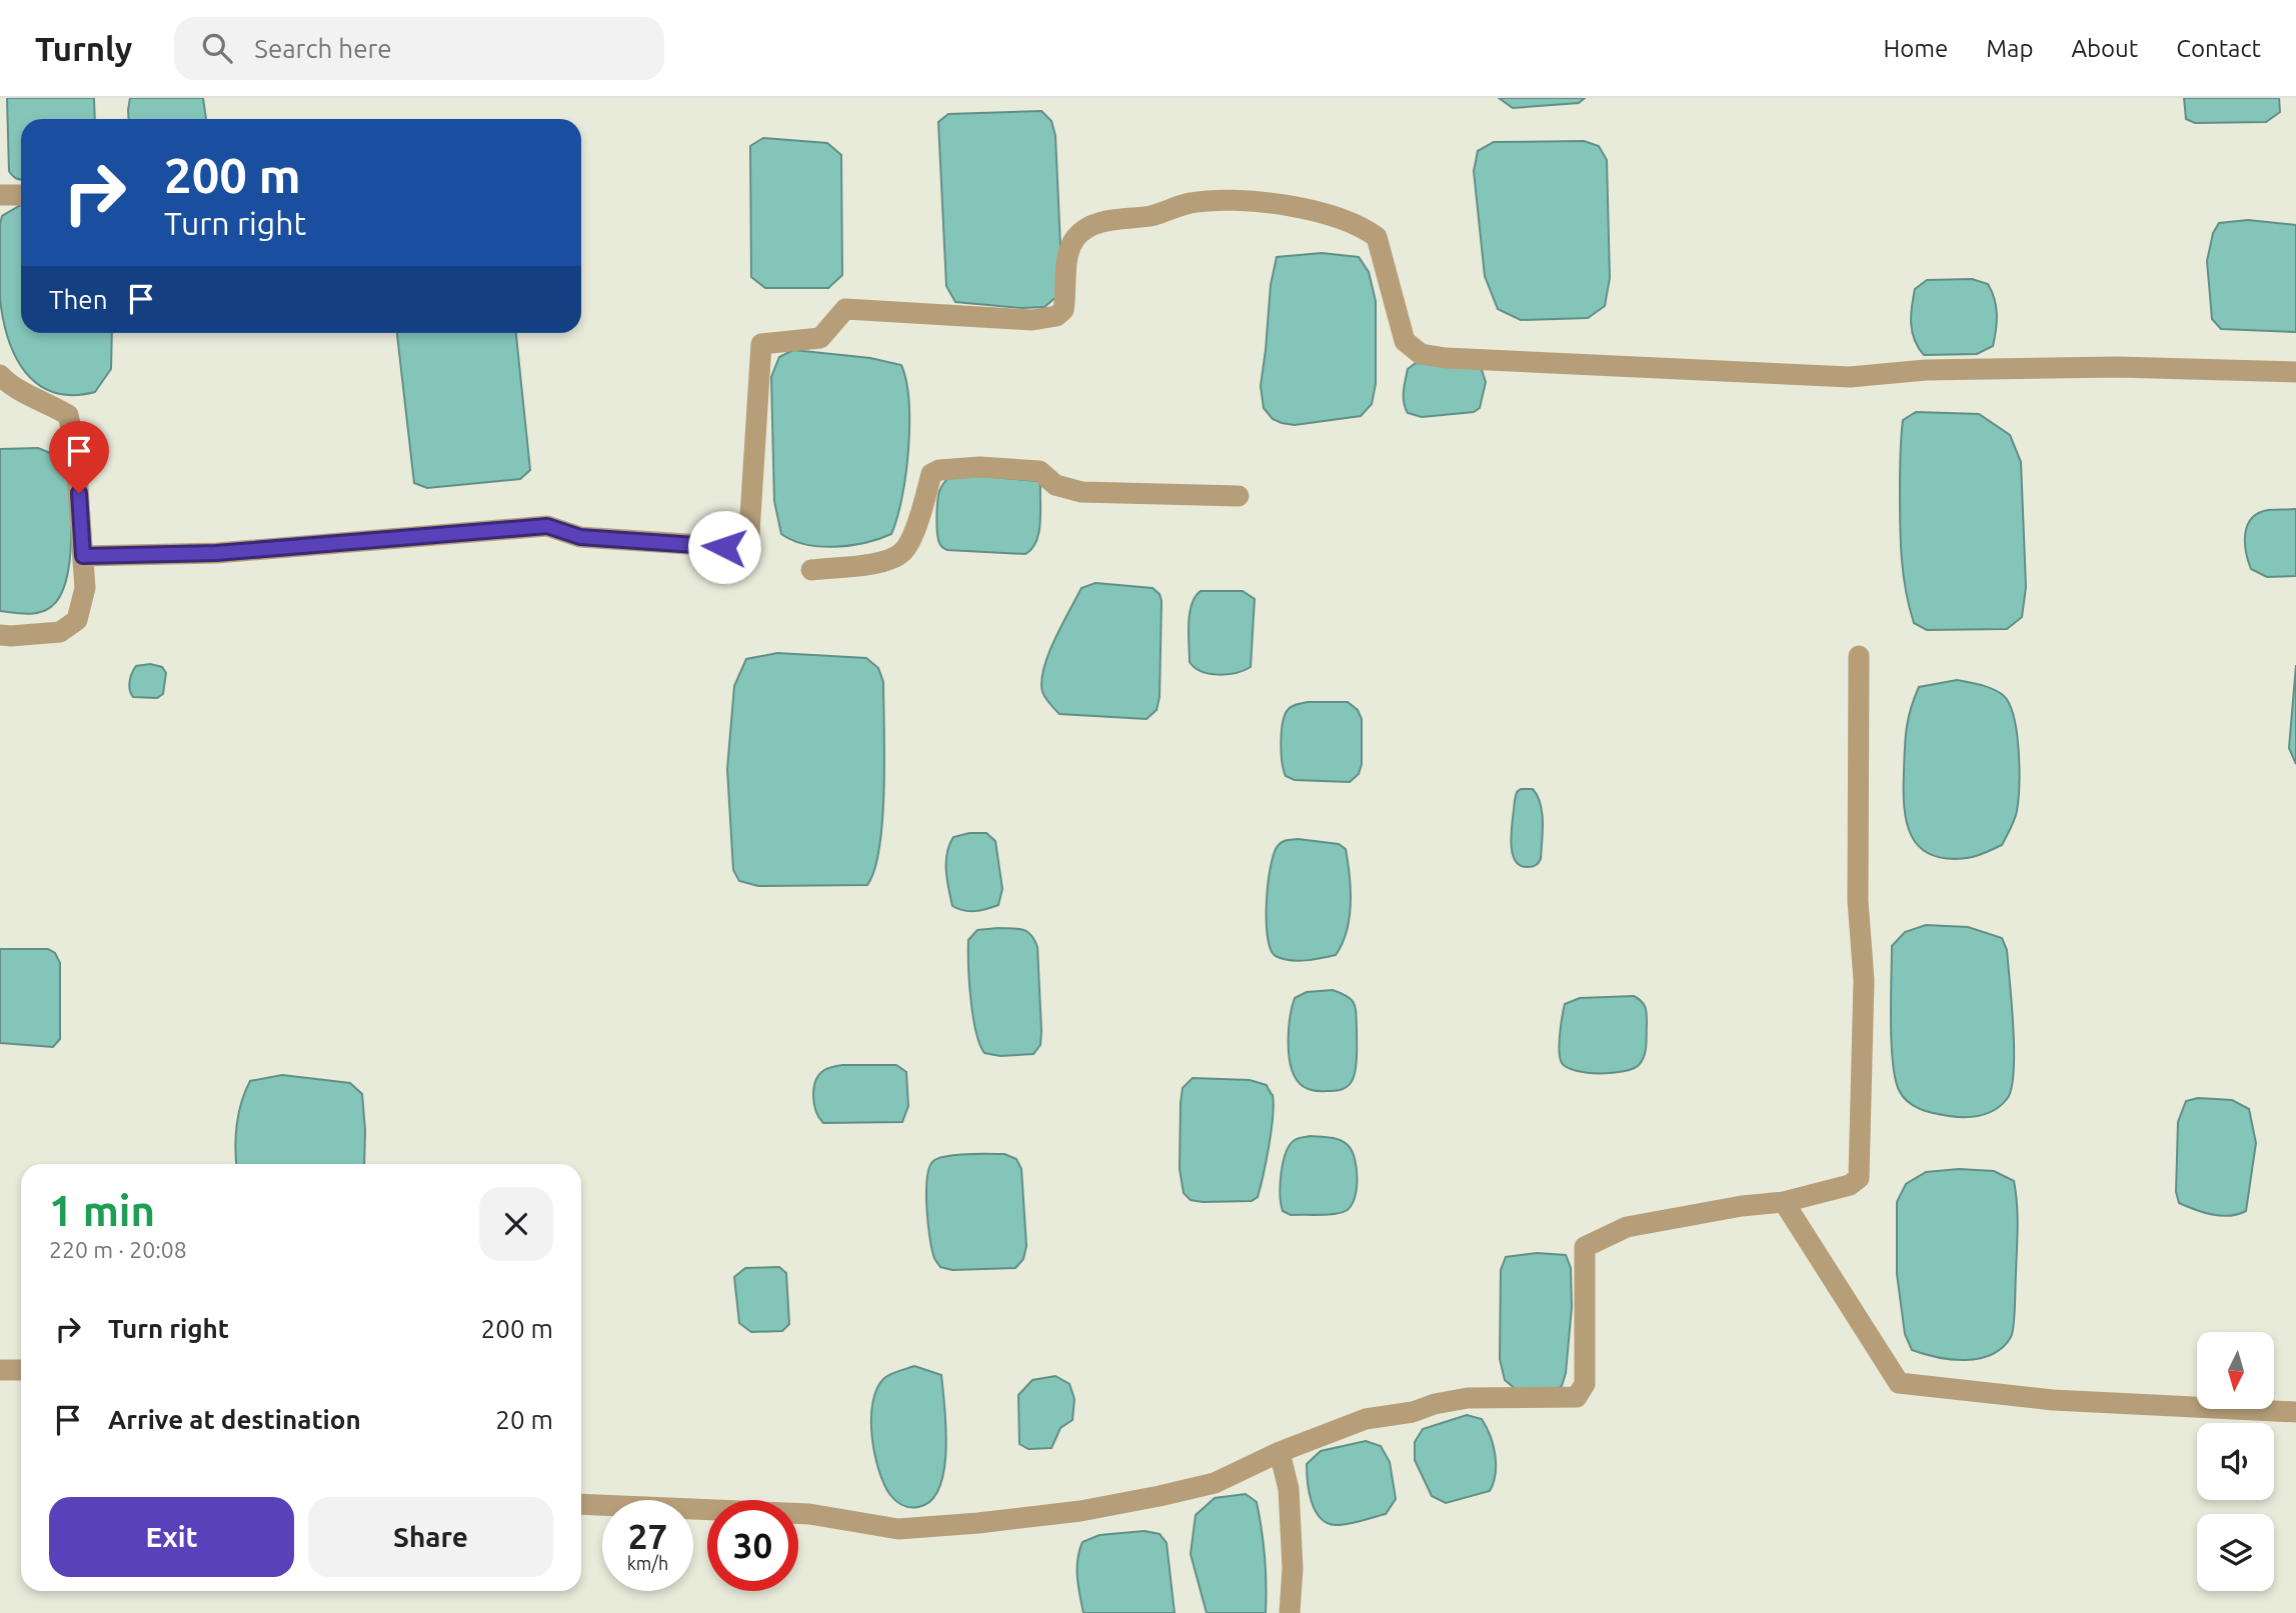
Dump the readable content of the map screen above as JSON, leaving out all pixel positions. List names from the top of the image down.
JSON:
{
  "north": "bottom",
  "page": {
    "header": "Turnly",
    "search": "Search here",
    "nav": [
      "Home",
      "Map",
      "About",
      "Contact"
    ],
    "turn": ["200 m", "Turn right"],
    "then": "Then",
    "heading": ["1 min", "220 m · 20:08"],
    "list": [
      {
        "name": "Turn right",
        "value": "200 m"
      },
      {
        "name": "Arrive at destination",
        "value": "20 m"
      }
    ],
    "buttons": ["Exit", "Share"],
    "speed": "27 km/h",
    "limit": "30"
  }
}
